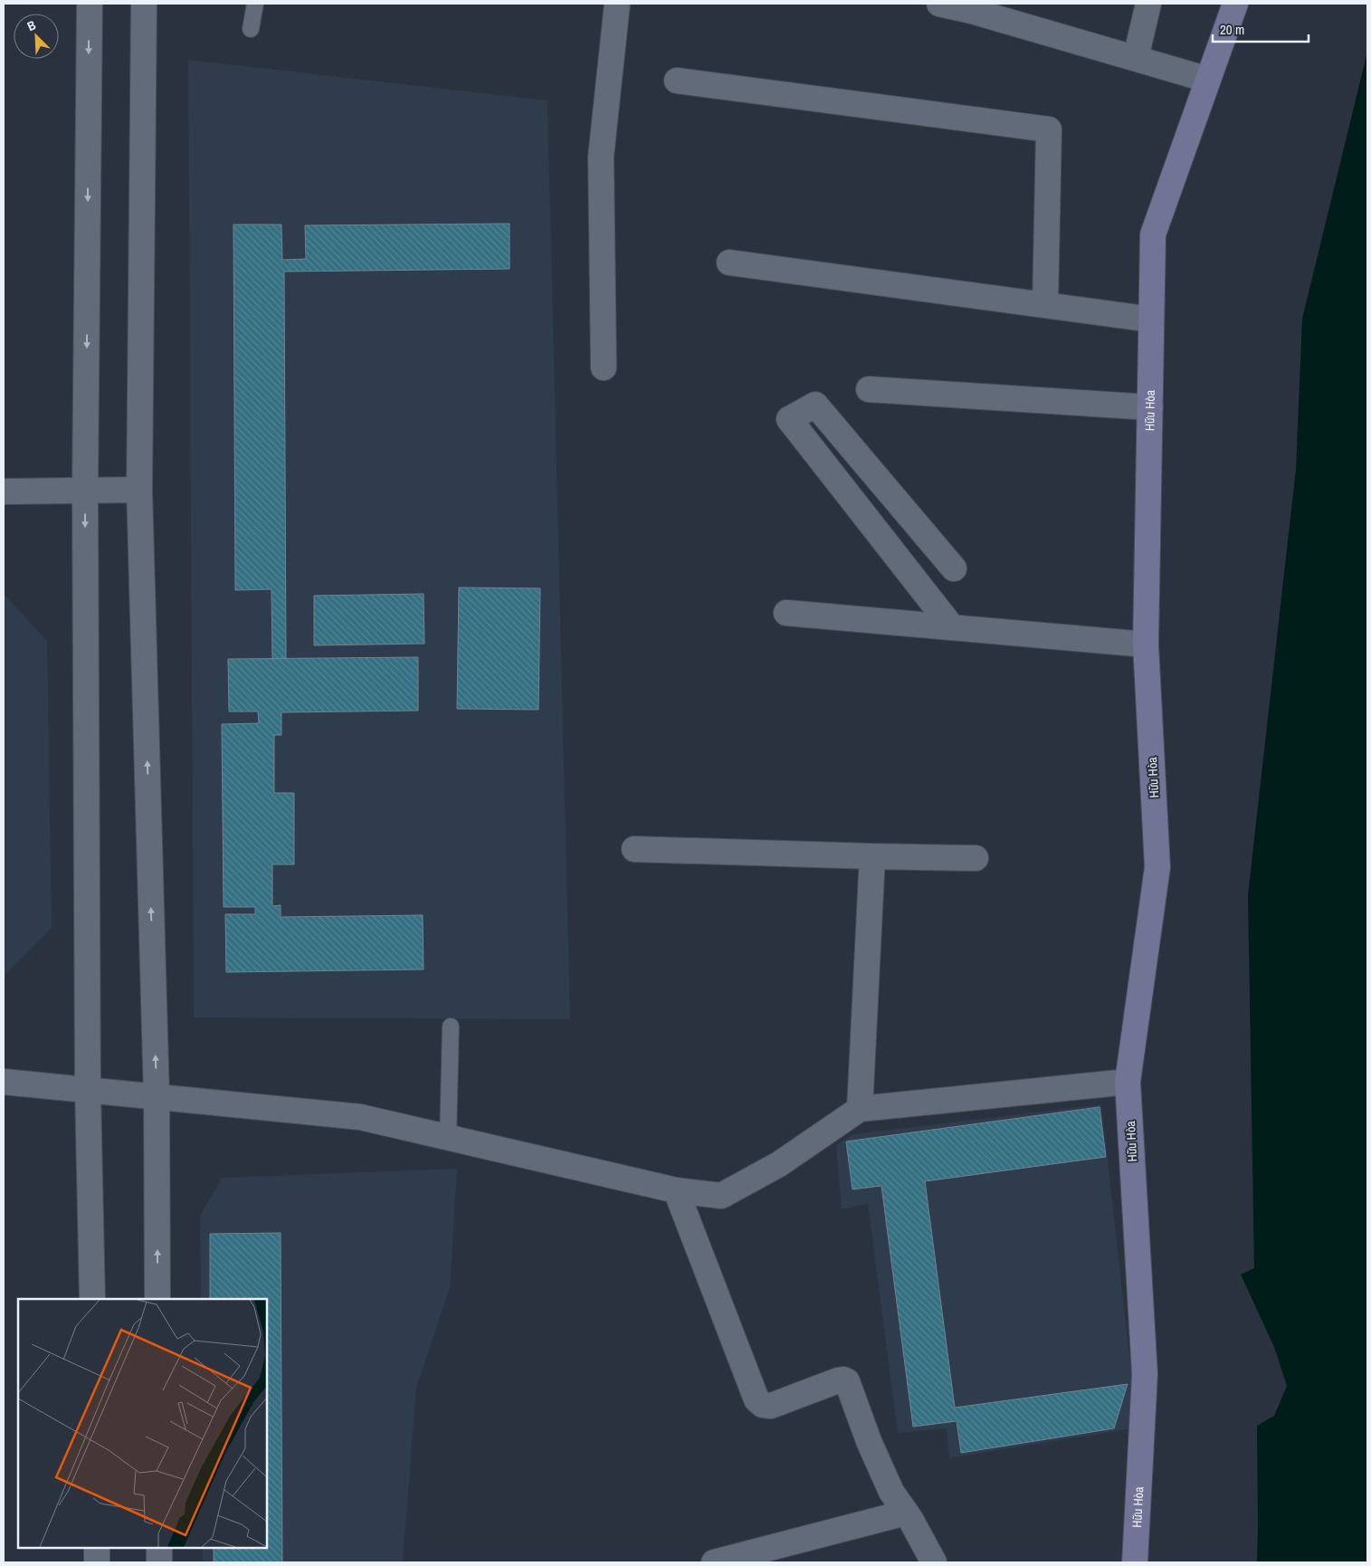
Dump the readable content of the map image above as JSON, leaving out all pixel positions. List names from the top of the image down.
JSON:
{
  "streets": {
    "street": ["Hữu Hòa"]
  },
  "scale_bar": "20 m",
  "north": "top left"
}
